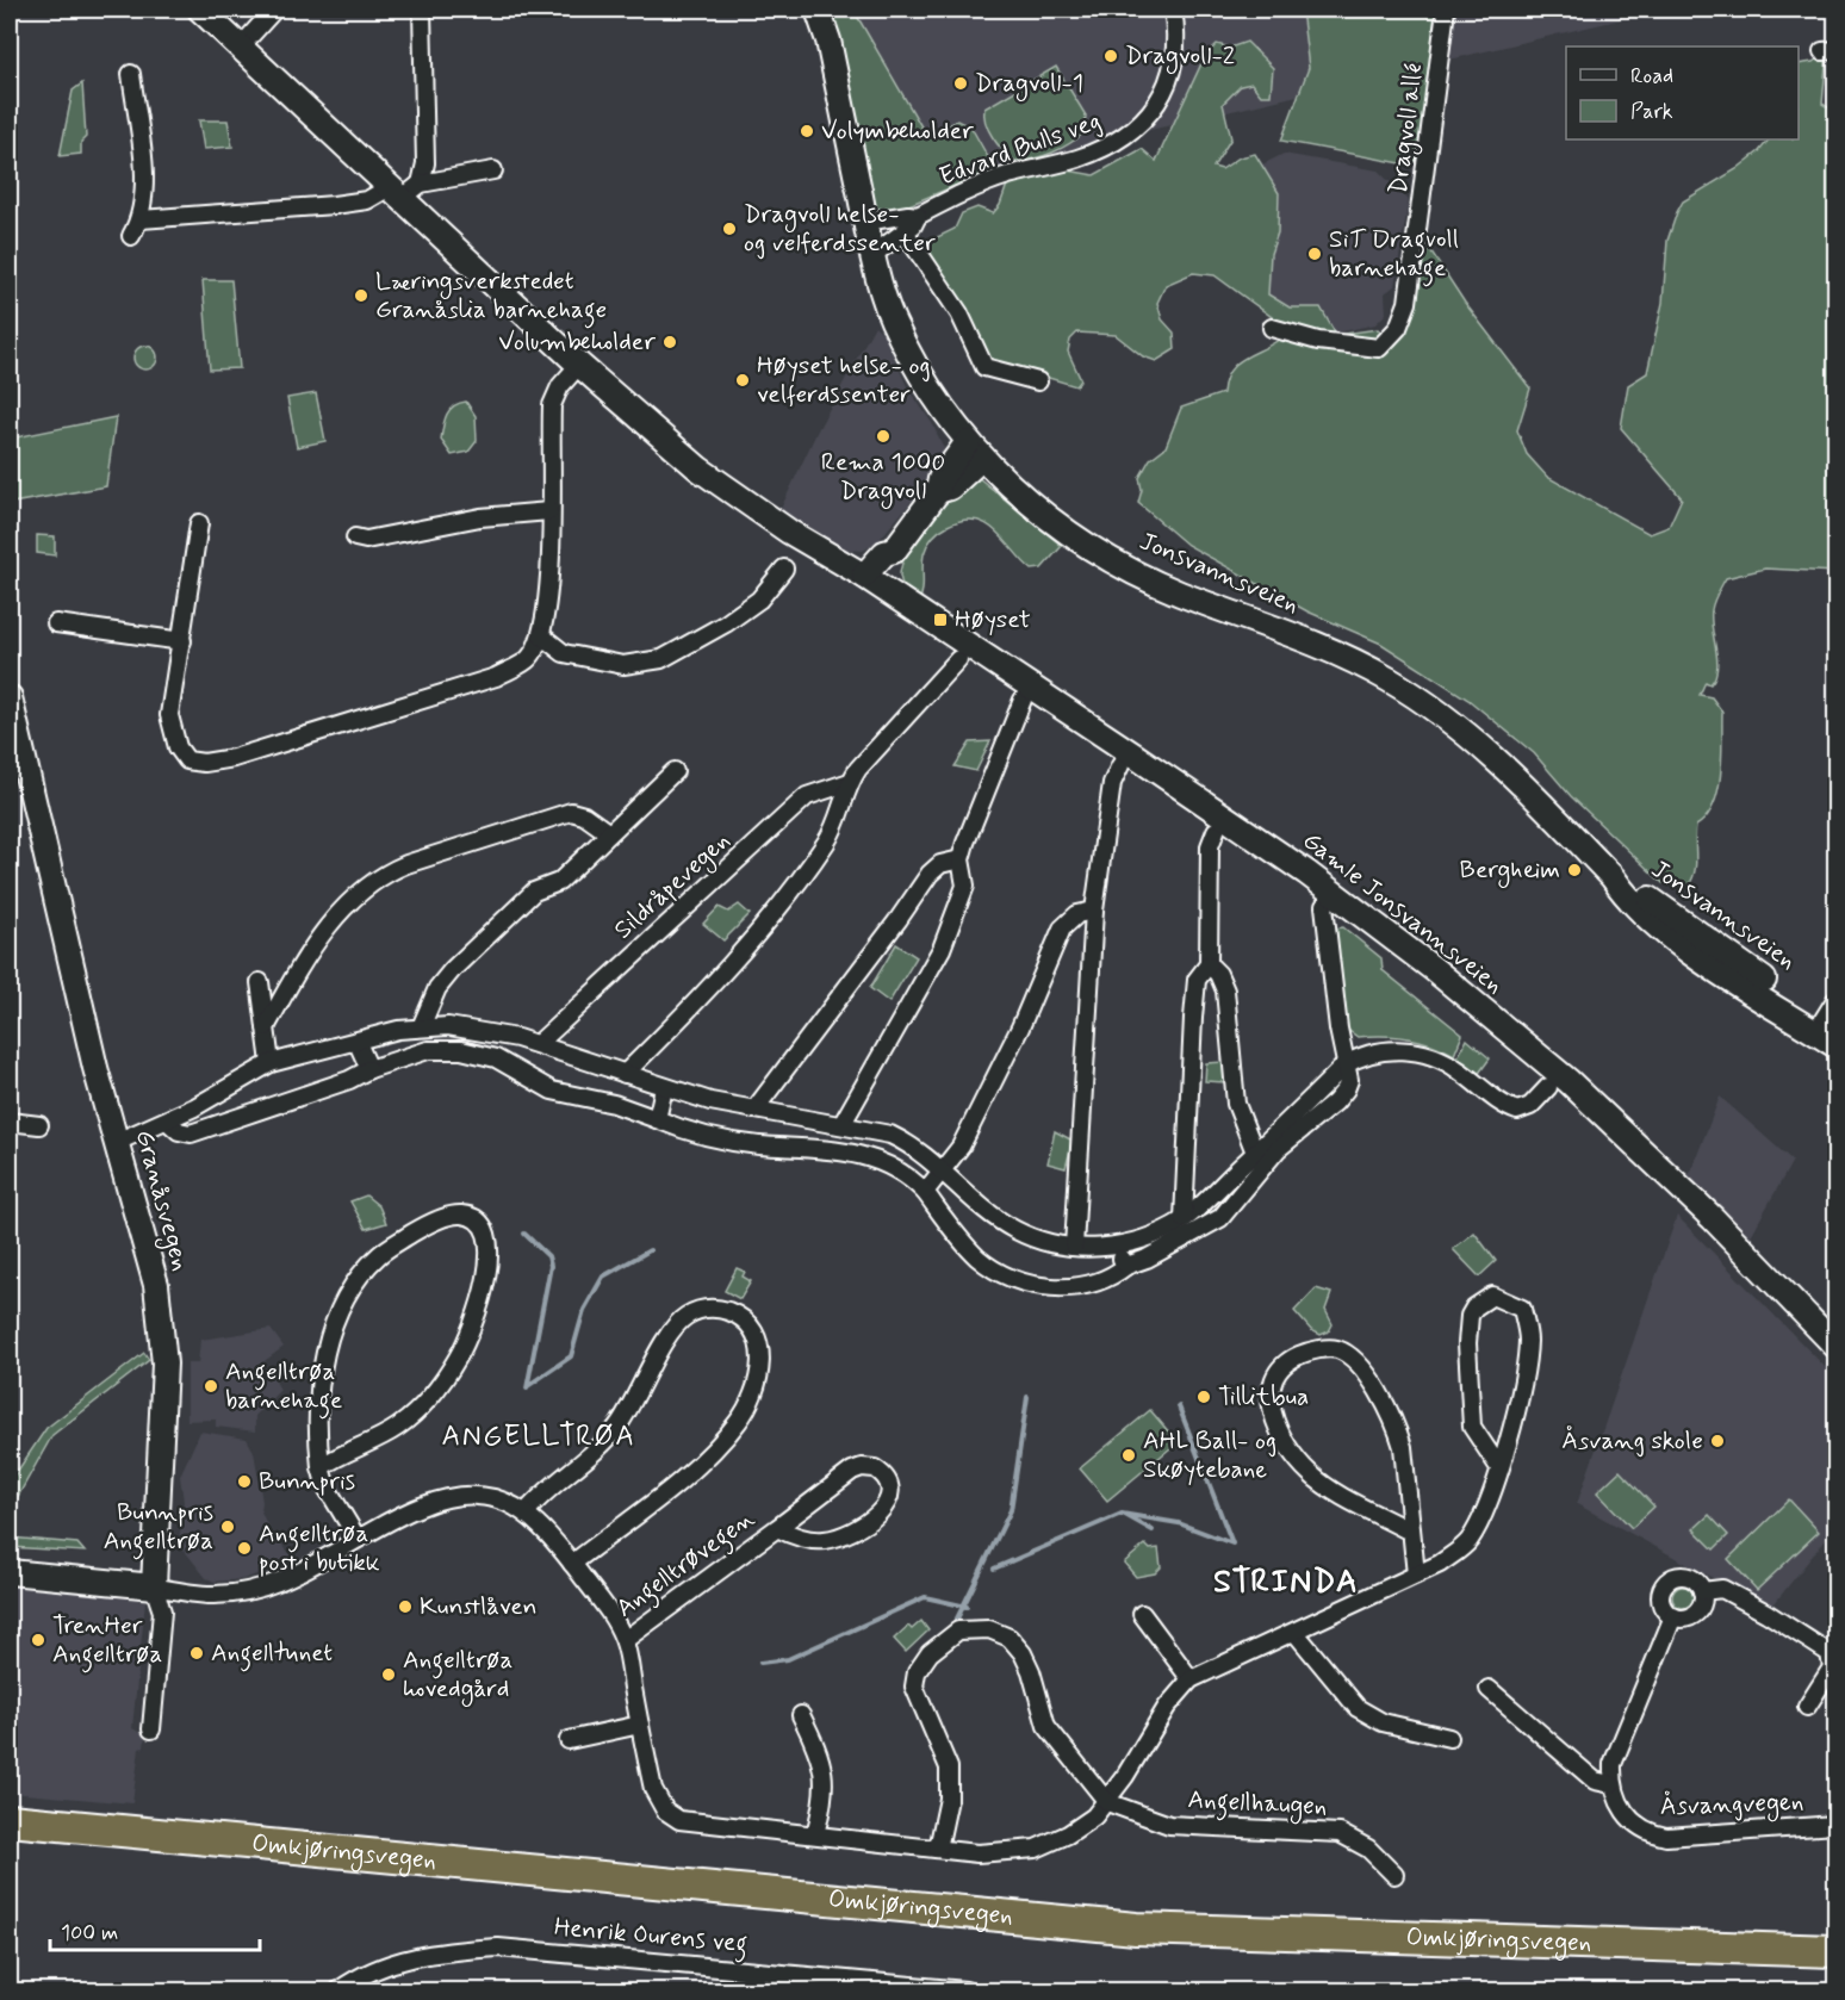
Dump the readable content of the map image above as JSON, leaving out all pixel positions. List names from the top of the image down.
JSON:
{
  "streets": {
    "highway": ["Omkjøringsvegen"],
    "street": [
      "Dragvoll allé",
      "Edvard Bulls veg",
      "Jonsvannsveien",
      "Sildråpevegen",
      "Gamle Jonsvannsveien",
      "Granåsvegen",
      "Angelltrøvegen",
      "Angellhaugen",
      "Åsvangvegen",
      "Henrik Ourens veg"
    ]
  },
  "crossings": [
    ["Edvard Bulls veg", "Jonsvannsveien"],
    ["Granåsvegen", "Angelltrøvegen"],
    ["Angelltrøvegen", "Angellhaugen"]
  ],
  "districts": ["ANGELLTRØA", "STRINDA"],
  "places": {
    "other": [
      "Dragvoll-2",
      "Dragvoll-1",
      "Volymbeholder",
      "Dragvoll helse- og velferdssenter",
      "SiT Dragvoll barnehage",
      "Læringsverkstedet Granåslia barnehage",
      "Volumbeholder",
      "Høyset helse- og velferdssenter",
      "Rema 1000 Dragvoll",
      "Bergheim",
      "Angelltrøa barnehage",
      "Tillitbua",
      "Åsvang skole",
      "AHL Ball- og Skøytebane",
      "Bunnpris",
      "Bunnpris Angelltrøa",
      "Angelltrøa post i butikk",
      "Kunstlåven",
      "TrenHer Angelltrøa",
      "Angelltunet",
      "Angelltrøa hovedgård"
    ],
    "transit": ["Høyset"]
  },
  "legend": ["Road", "Park"],
  "scale_bar": "100 m"
}
